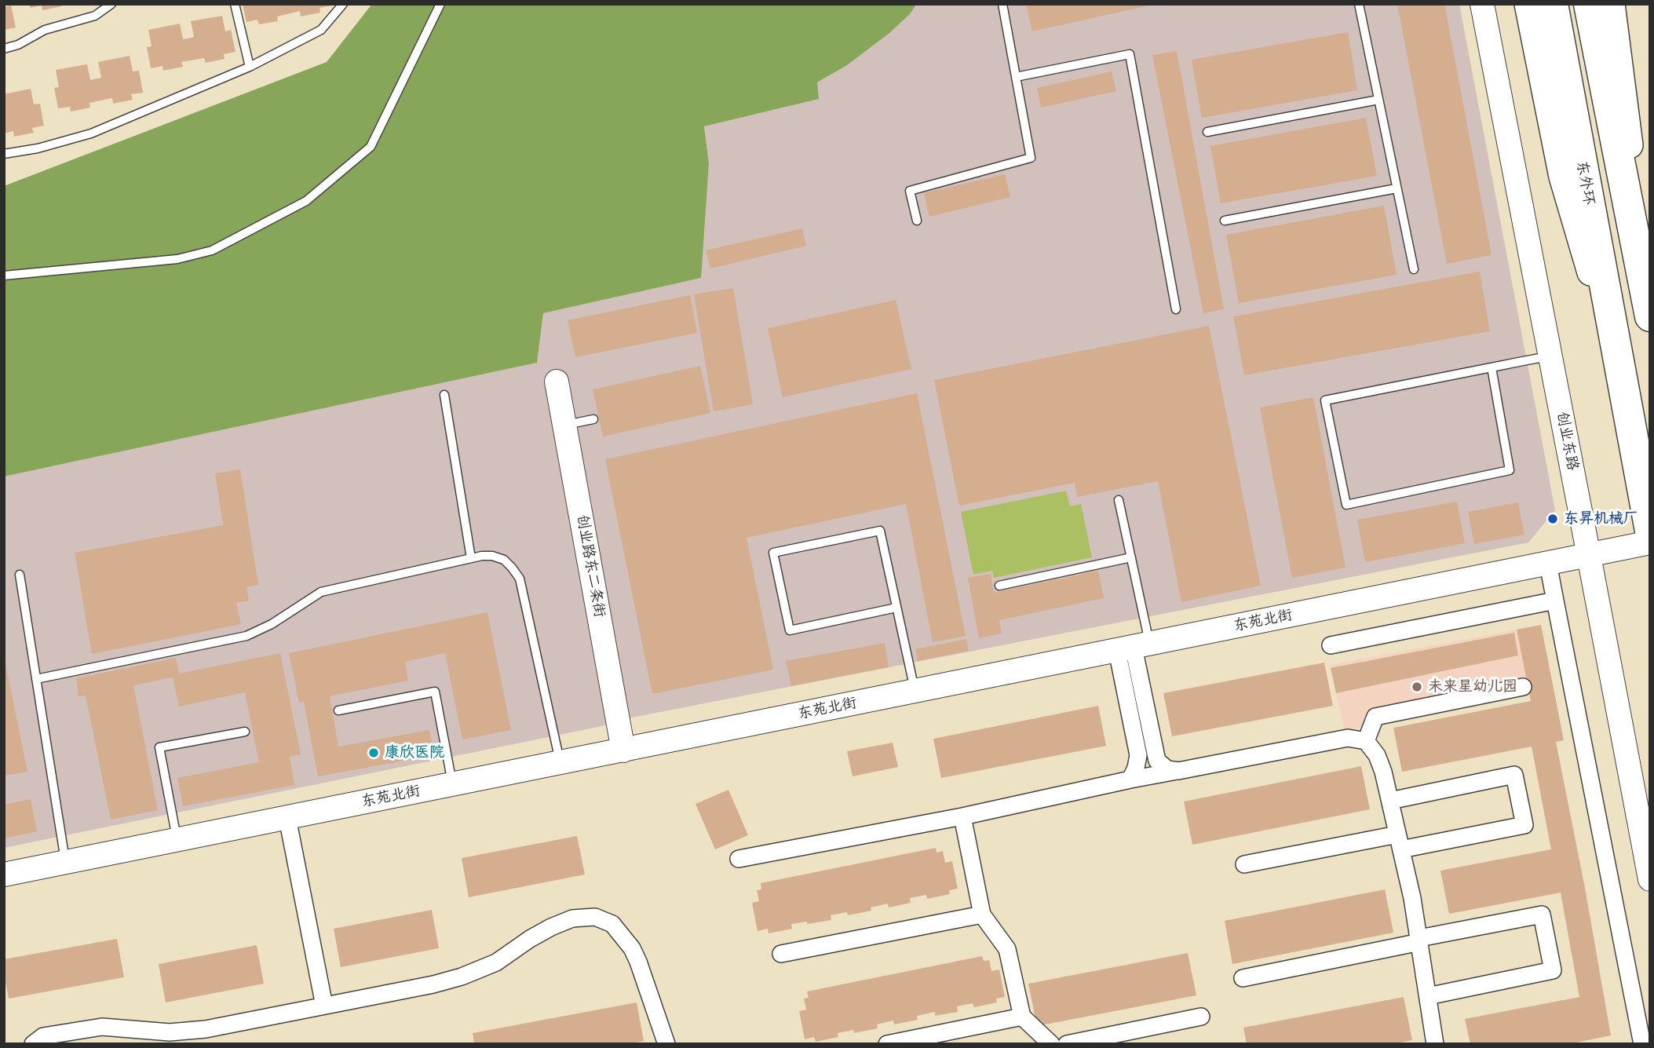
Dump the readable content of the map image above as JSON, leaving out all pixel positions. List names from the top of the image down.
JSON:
{
  "streets": {
    "highway": ["东外环"],
    "main road": ["创业东路", "创业路东二条街", "东苑北街"]
  },
  "crossings": [
    ["创业东路", "东苑北街"],
    ["创业路东二条街", "东苑北街"]
  ],
  "places": ["东昇机械厂", "未来星幼儿园", "康欣医院"]
}
